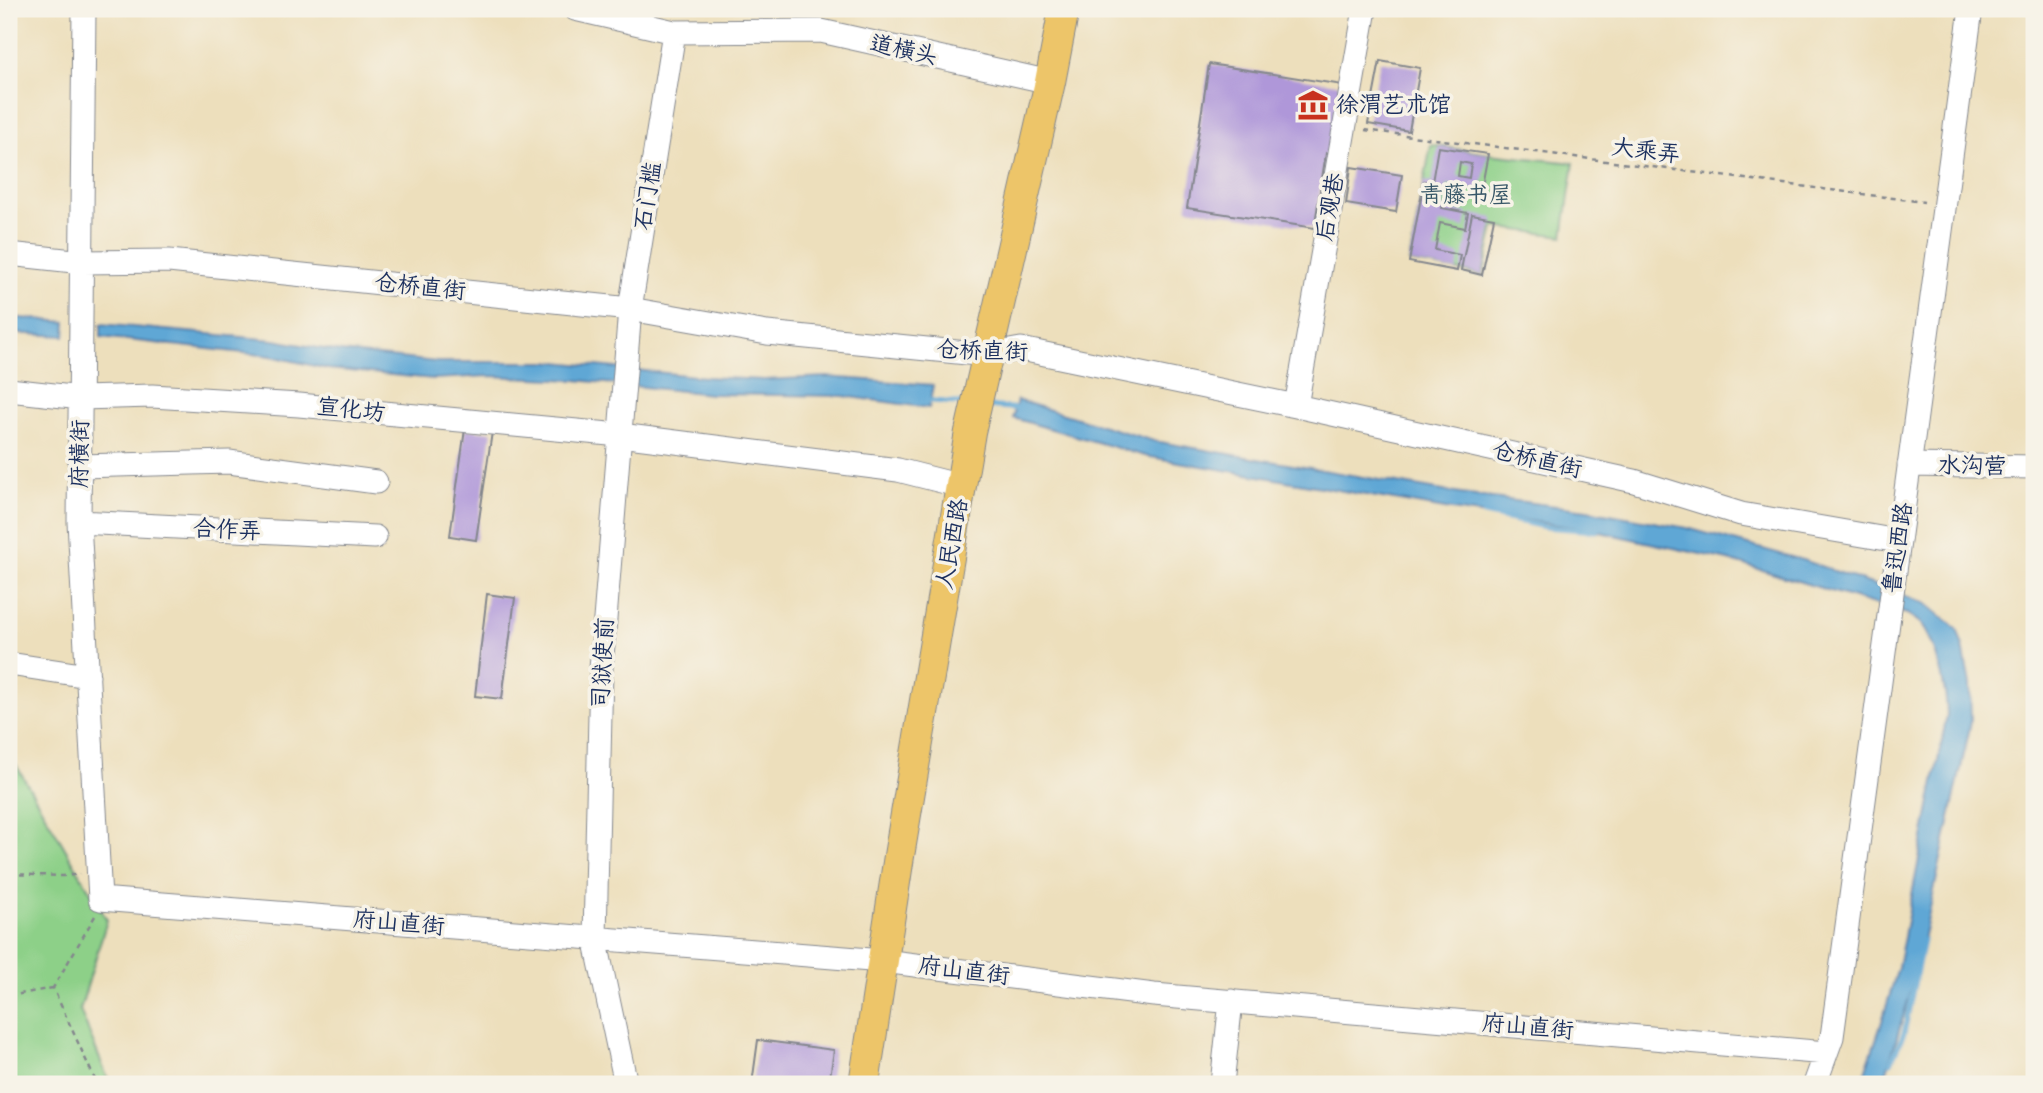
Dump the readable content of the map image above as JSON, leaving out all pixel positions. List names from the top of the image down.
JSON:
{
  "streets": {
    "main road": ["人民西路"],
    "street": [
      "道横头",
      "石门槛",
      "后观巷",
      "仓桥直街",
      "宣化坊",
      "府横街",
      "水沟营",
      "合作弄",
      "鲁迅西路",
      "司狱使前",
      "府山直街"
    ],
    "path": ["大乘弄"]
  },
  "crossings": [
    ["道横头", "石门槛"],
    ["道横头", "人民西路"],
    ["大乘弄", "后观巷"],
    ["大乘弄", "鲁迅西路"],
    ["石门槛", "仓桥直街"],
    ["石门槛", "司狱使前"],
    ["后观巷", "仓桥直街"],
    ["仓桥直街", "府横街"],
    ["仓桥直街", "人民西路"],
    ["仓桥直街", "鲁迅西路"],
    ["宣化坊", "府横街"],
    ["宣化坊", "人民西路"],
    ["宣化坊", "司狱使前"],
    ["府横街", "合作弄"],
    ["府横街", "府山直街"],
    ["水沟营", "鲁迅西路"],
    ["人民西路", "府山直街"],
    ["鲁迅西路", "府山直街"],
    ["司狱使前", "府山直街"]
  ],
  "parks": ["青藤书屋"],
  "places": {
    "museum": ["徐渭艺术馆"]
  }
}
